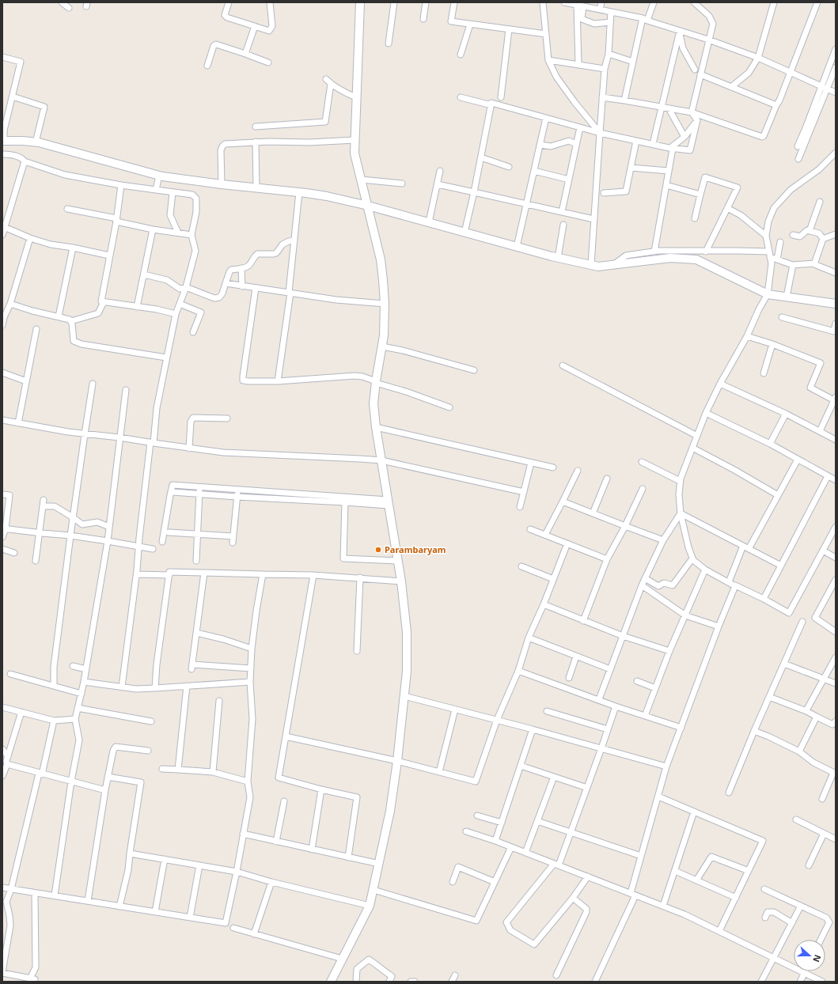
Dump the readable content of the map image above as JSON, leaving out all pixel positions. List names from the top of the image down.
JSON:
{
  "places": ["Parambaryam"],
  "north": "right"
}
